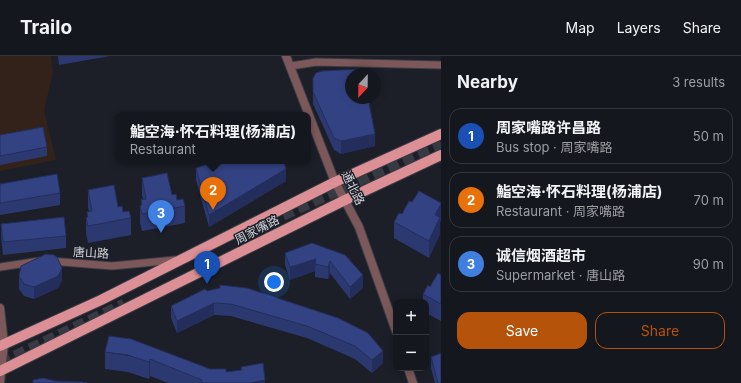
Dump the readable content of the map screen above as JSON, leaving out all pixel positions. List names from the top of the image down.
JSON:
{
  "streets": {
    "main road": ["周家嘴路"],
    "street": ["通北路", "唐山路"]
  },
  "crossings": [
    ["通北路", "周家嘴路"],
    ["周家嘴路", "唐山路"]
  ],
  "north": "bottom",
  "page": {
    "header": "Trailo",
    "nav": ["Map", "Layers", "Share"],
    "heading": ["Nearby", "3 results"],
    "list": [
      {
        "mark": "1",
        "name": "周家嘴路许昌路",
        "note": "Bus stop · 周家嘴路",
        "value": "50 m"
      },
      {
        "mark": "2",
        "name": "鮨空海·怀石料理(杨浦店)",
        "note": "Restaurant · 周家嘴路",
        "value": "70 m"
      },
      {
        "mark": "3",
        "name": "诚信烟酒超市",
        "note": "Supermarket · 唐山路",
        "value": "90 m"
      }
    ],
    "popup": ["鮨空海·怀石料理(杨浦店)", "Restaurant"],
    "pins": ["2", "3", "1"],
    "map_buttons": ["+", "−"],
    "buttons": ["Save", "Share"]
  }
}
